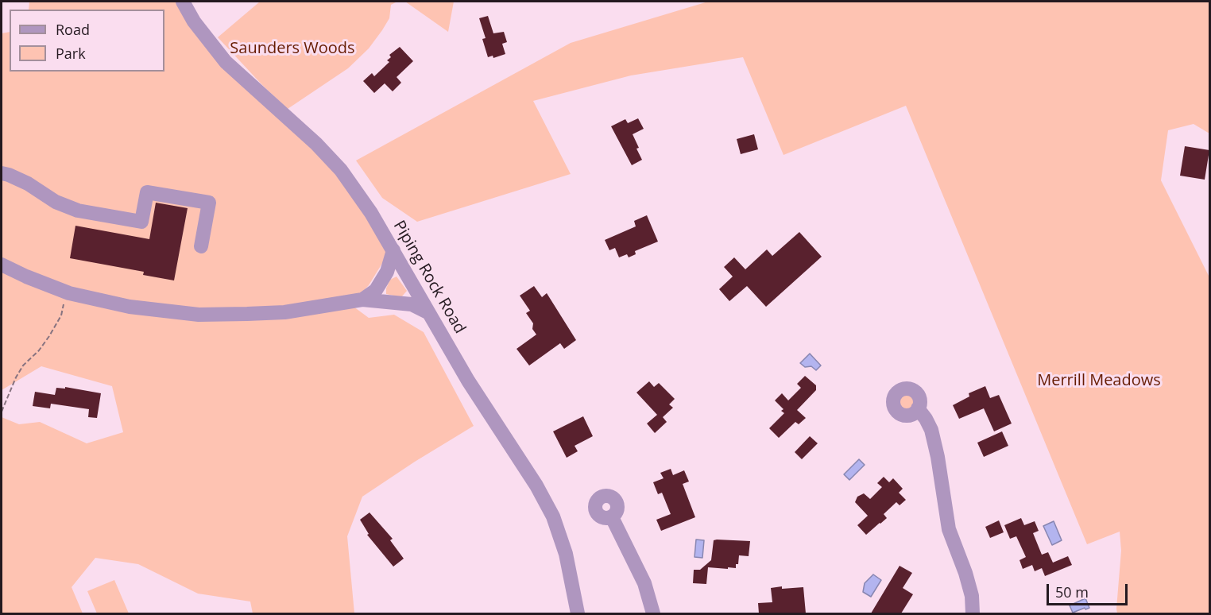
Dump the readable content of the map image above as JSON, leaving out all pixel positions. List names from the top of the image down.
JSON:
{
  "streets": {
    "street": ["Piping Rock Road"]
  },
  "parks": ["Saunders Woods", "Merrill Meadows"],
  "legend": ["Road", "Park"],
  "scale_bar": "50 m"
}
